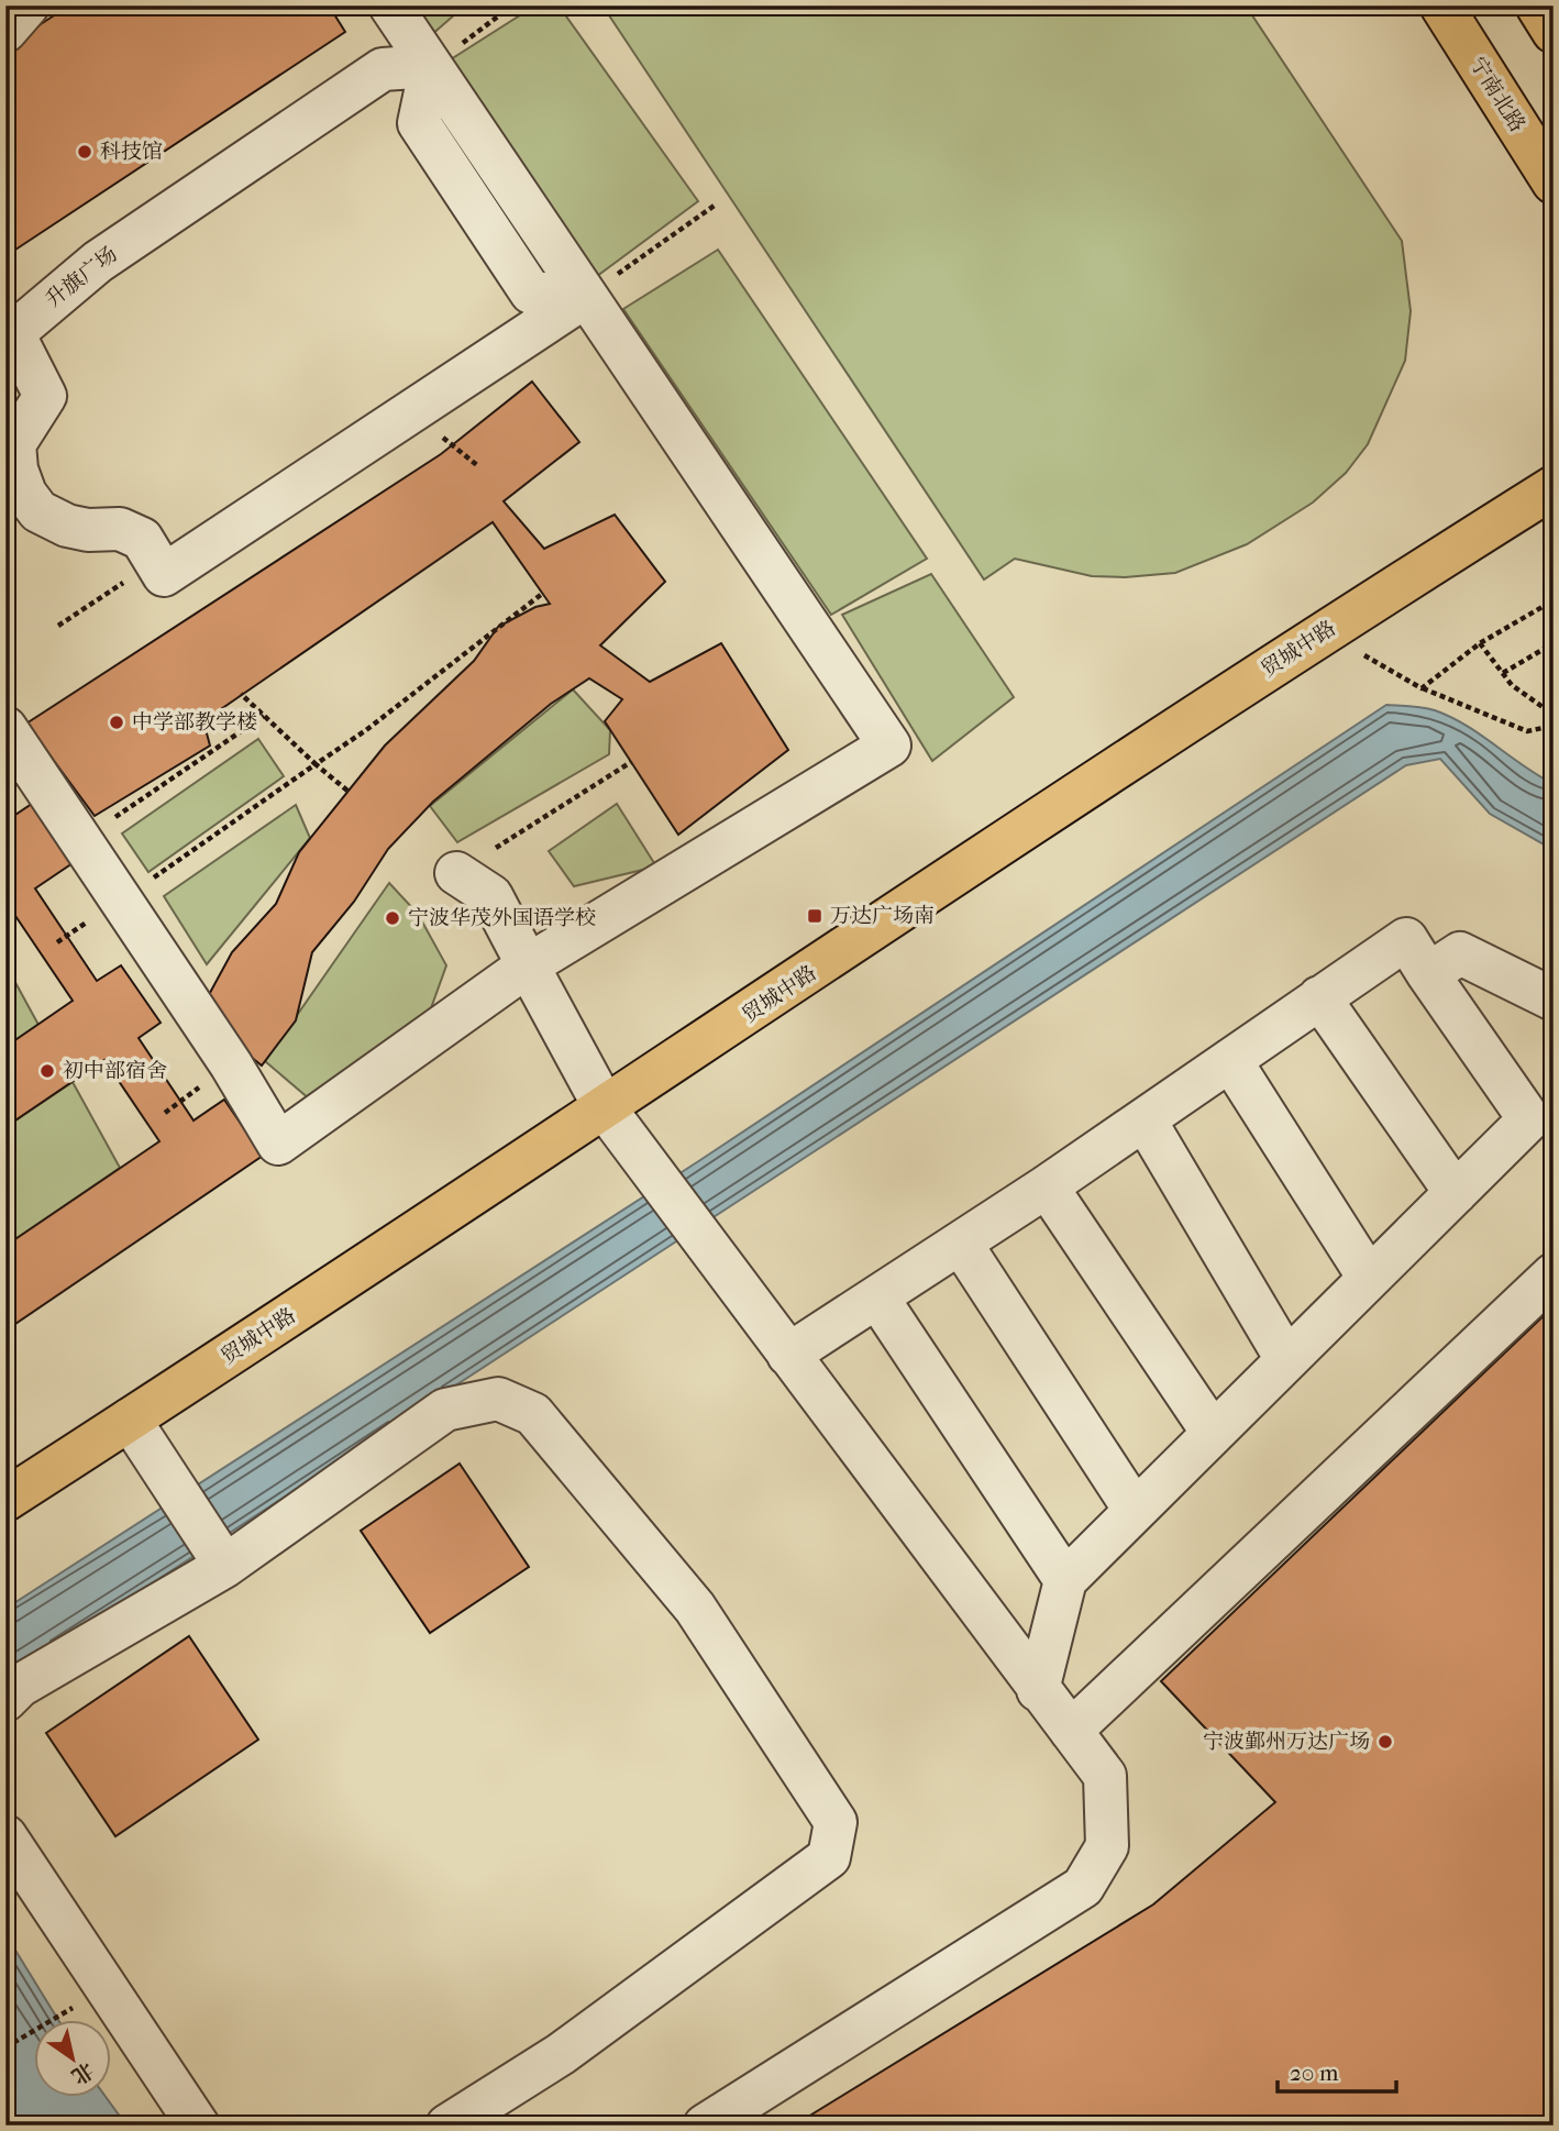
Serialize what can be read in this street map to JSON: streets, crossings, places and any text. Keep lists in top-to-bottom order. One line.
{"streets":{"main road":["宁南北路","贸城中路"],"street":["升旗广场"]},"places":{"other":["科技馆","中学部教学楼","宁波华茂外国语学校","初中部宿舍","宁波鄞州万达广场"],"transit":["万达广场南"]},"scale_bar":"20 m","north":"bottom right"}
